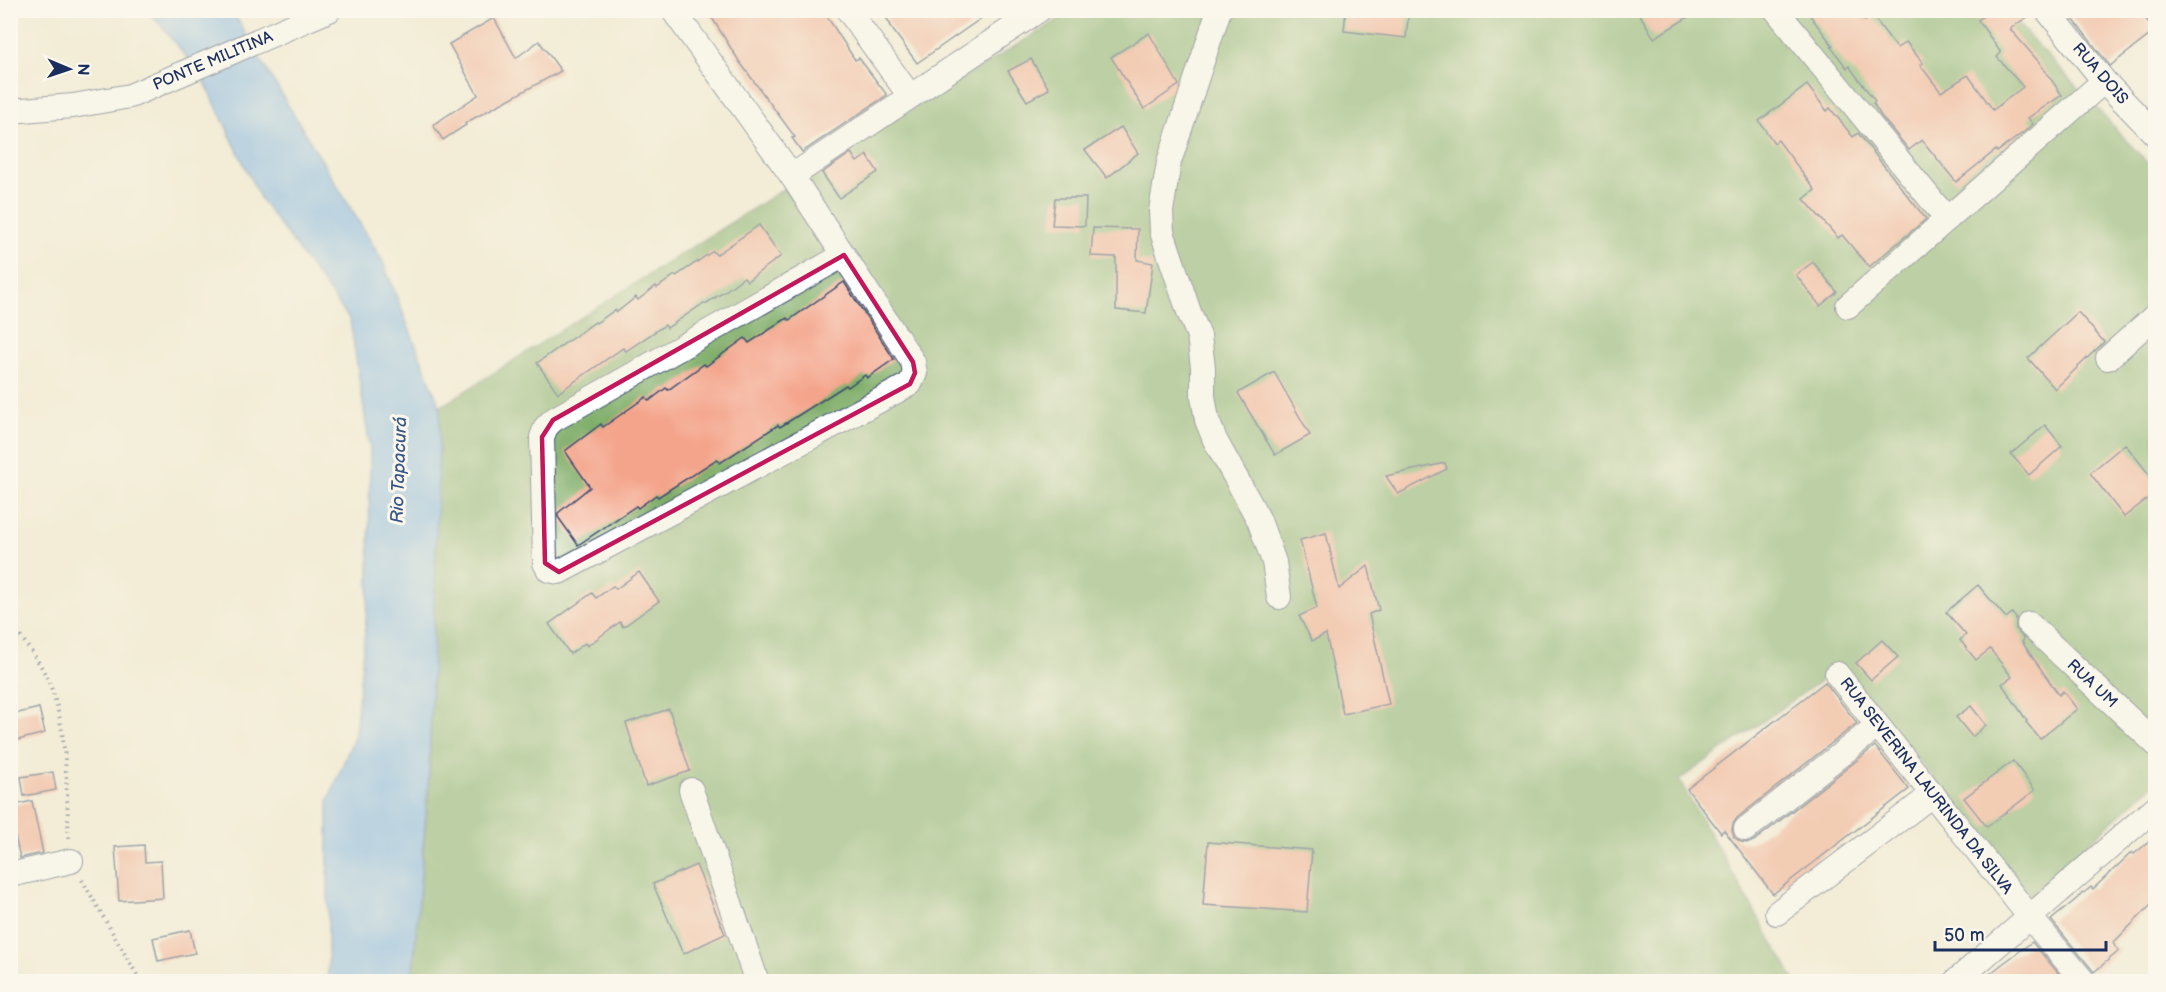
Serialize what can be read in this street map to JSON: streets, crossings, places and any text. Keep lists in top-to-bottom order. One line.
{"streets":{"street":["PONTE MILITINA","RUA DOIS","RUA UM","RUA SEVERINA LAURINDA DA SILVA"]},"water":["Rio Tapacurá"],"scale_bar":"50 m","north":"right"}
